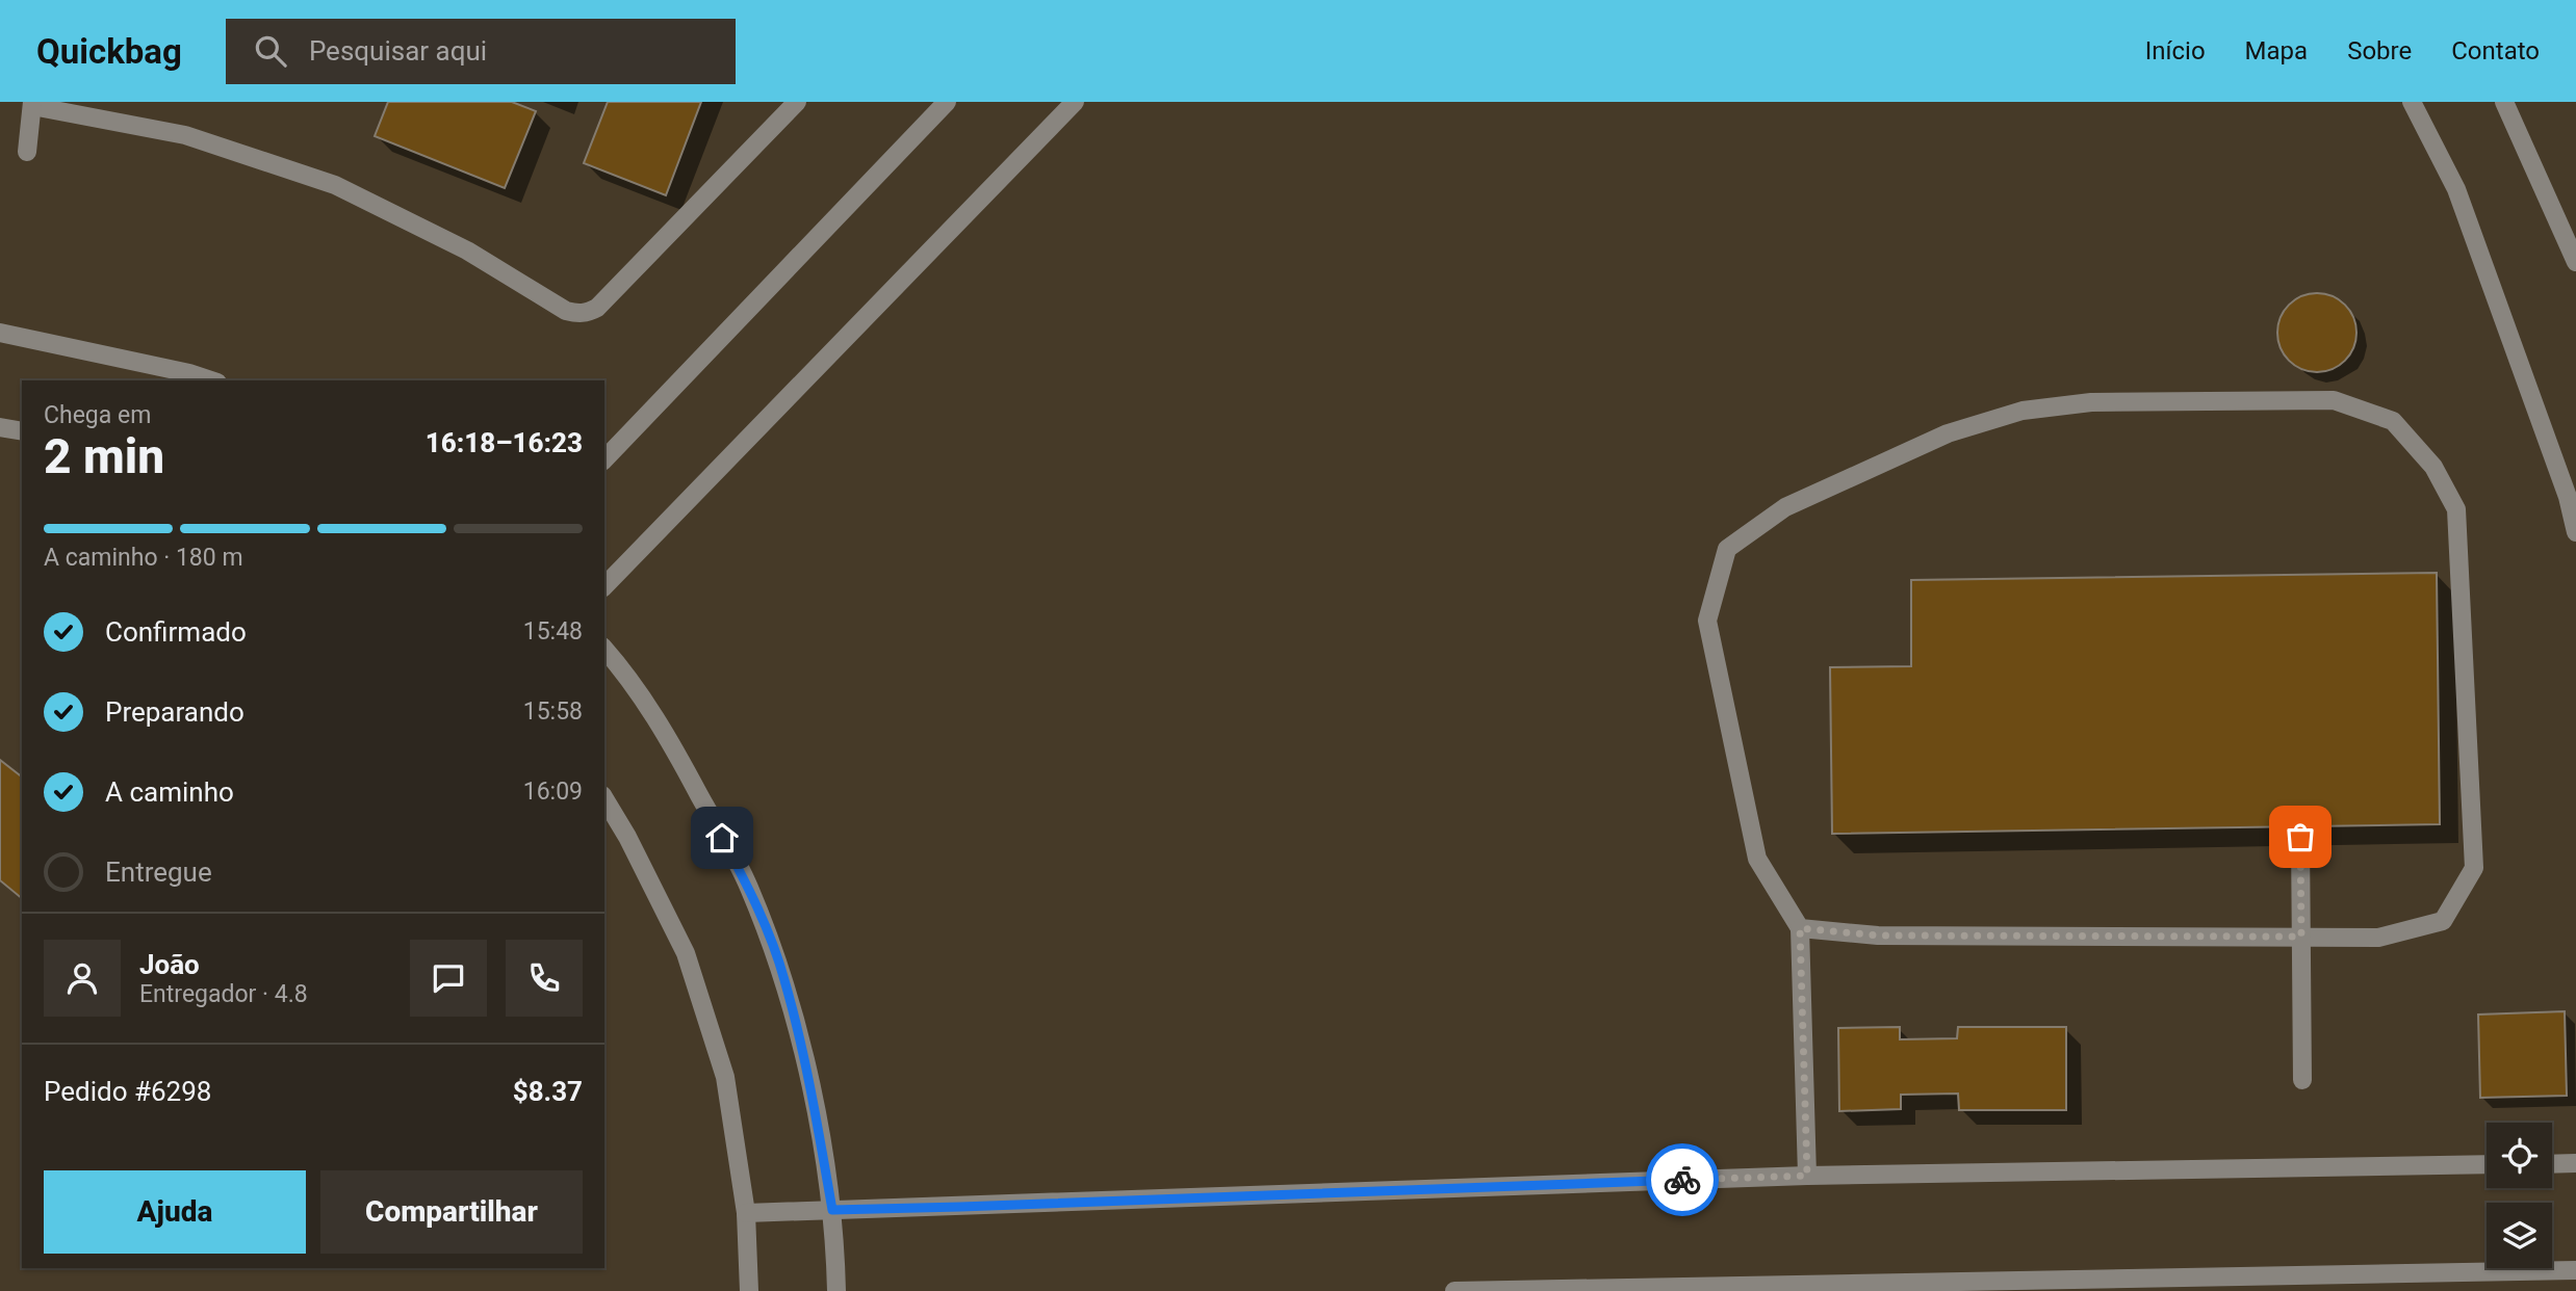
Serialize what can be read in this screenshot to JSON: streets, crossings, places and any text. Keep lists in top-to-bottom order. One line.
{"page":{"header":"Quickbag","search":"Pesquisar aqui","nav":["Início","Mapa","Sobre","Contato"],"heading":["2 min","Chega em","16:18–16:23"],"panel":["João","Entregador · 4.8","Pedido #6298","$8.37"],"bar":"A caminho · 180 m","list":[["Confirmado","15:48"],["Preparando","15:58"],["A caminho","16:09"],"Entregue"],"buttons":["Ajuda","Compartilhar"]}}
